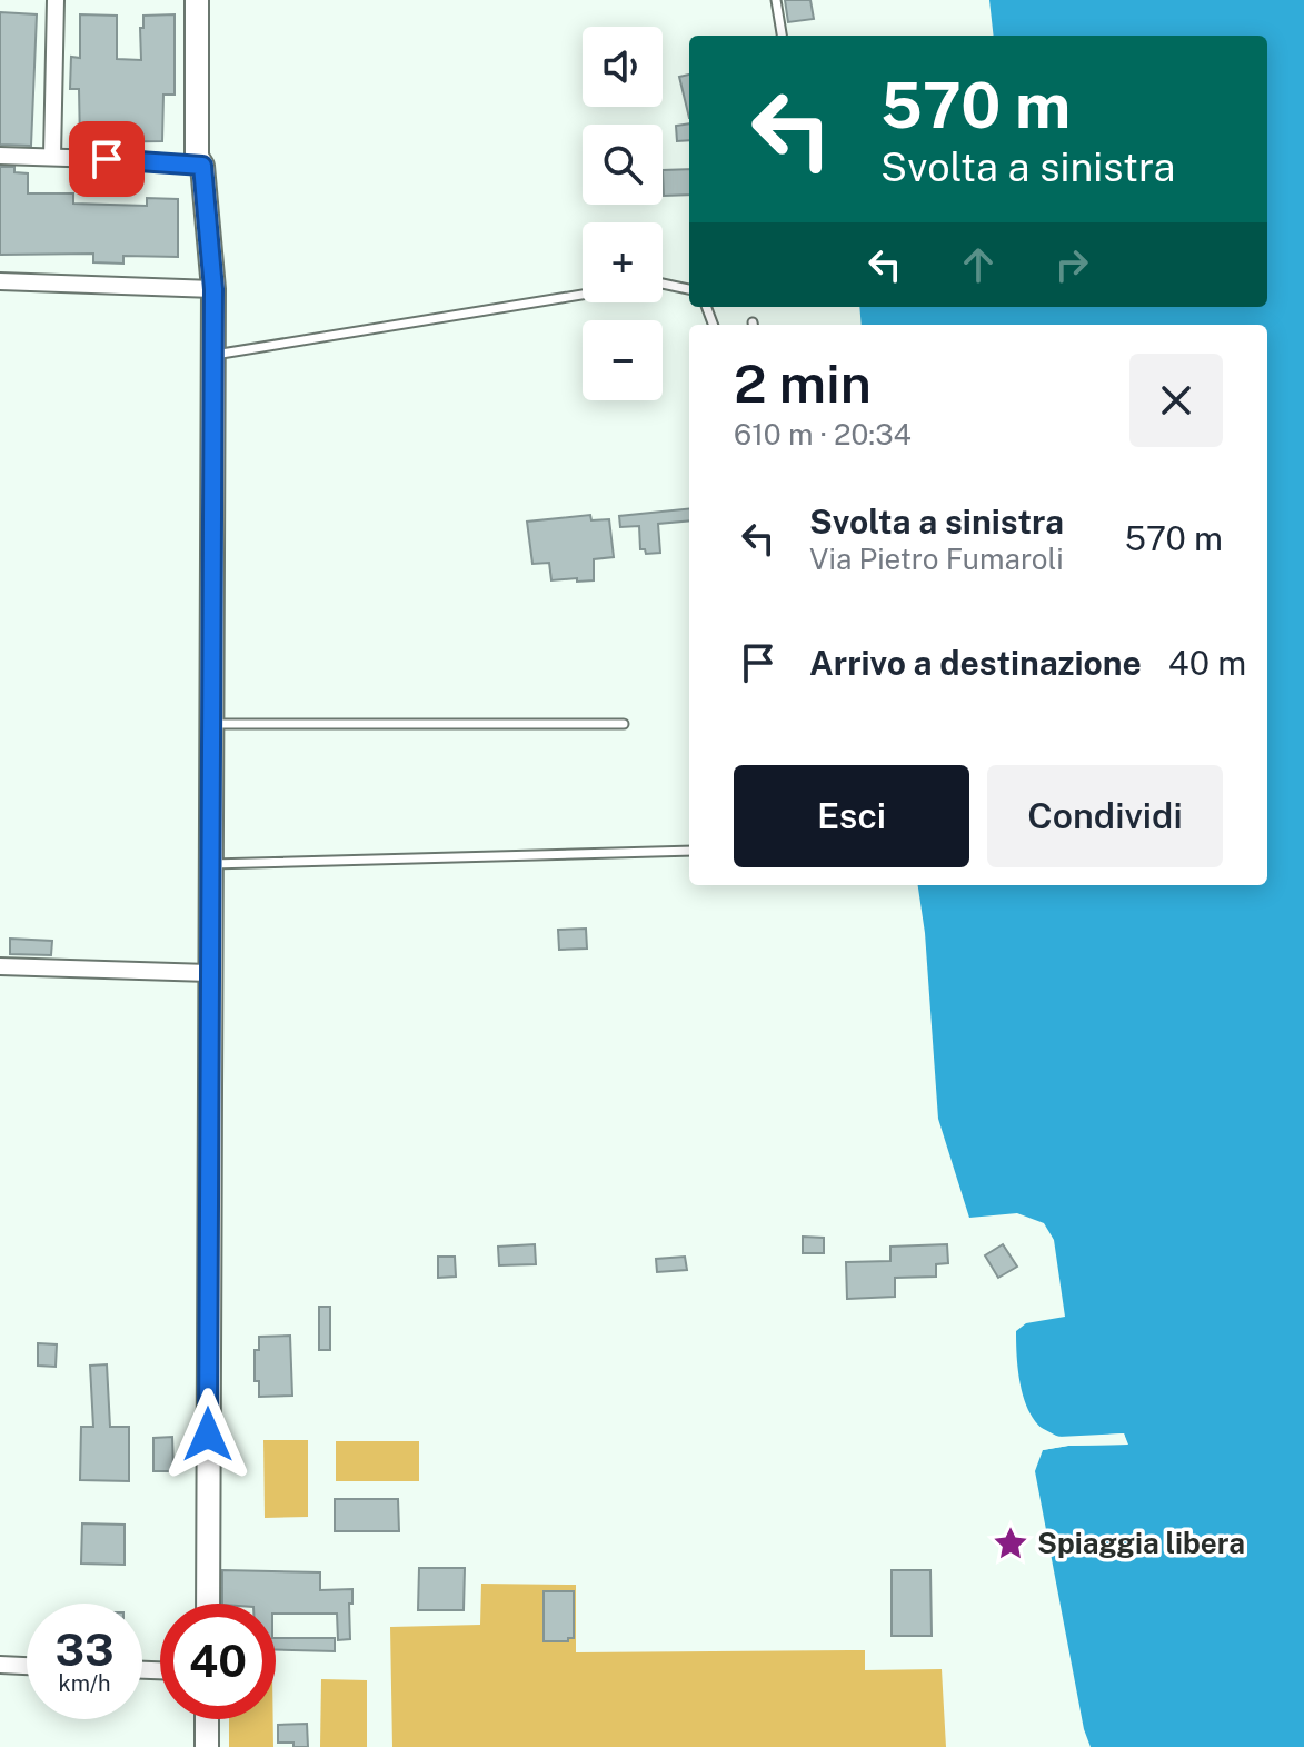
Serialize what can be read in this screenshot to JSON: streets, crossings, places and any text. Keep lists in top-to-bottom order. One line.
{"places":{"place":["Spiaggia libera"]},"page":{"map_buttons":["+","−"],"turn":["570 m","Svolta a sinistra"],"heading":["2 min","610 m · 20:34"],"list":[{"name":"Svolta a sinistra","note":"Via Pietro Fumaroli","value":"570 m"},{"name":"Arrivo a destinazione","value":"40 m"}],"buttons":["Esci","Condividi"],"speed":"33 km/h","limit":"40"}}
